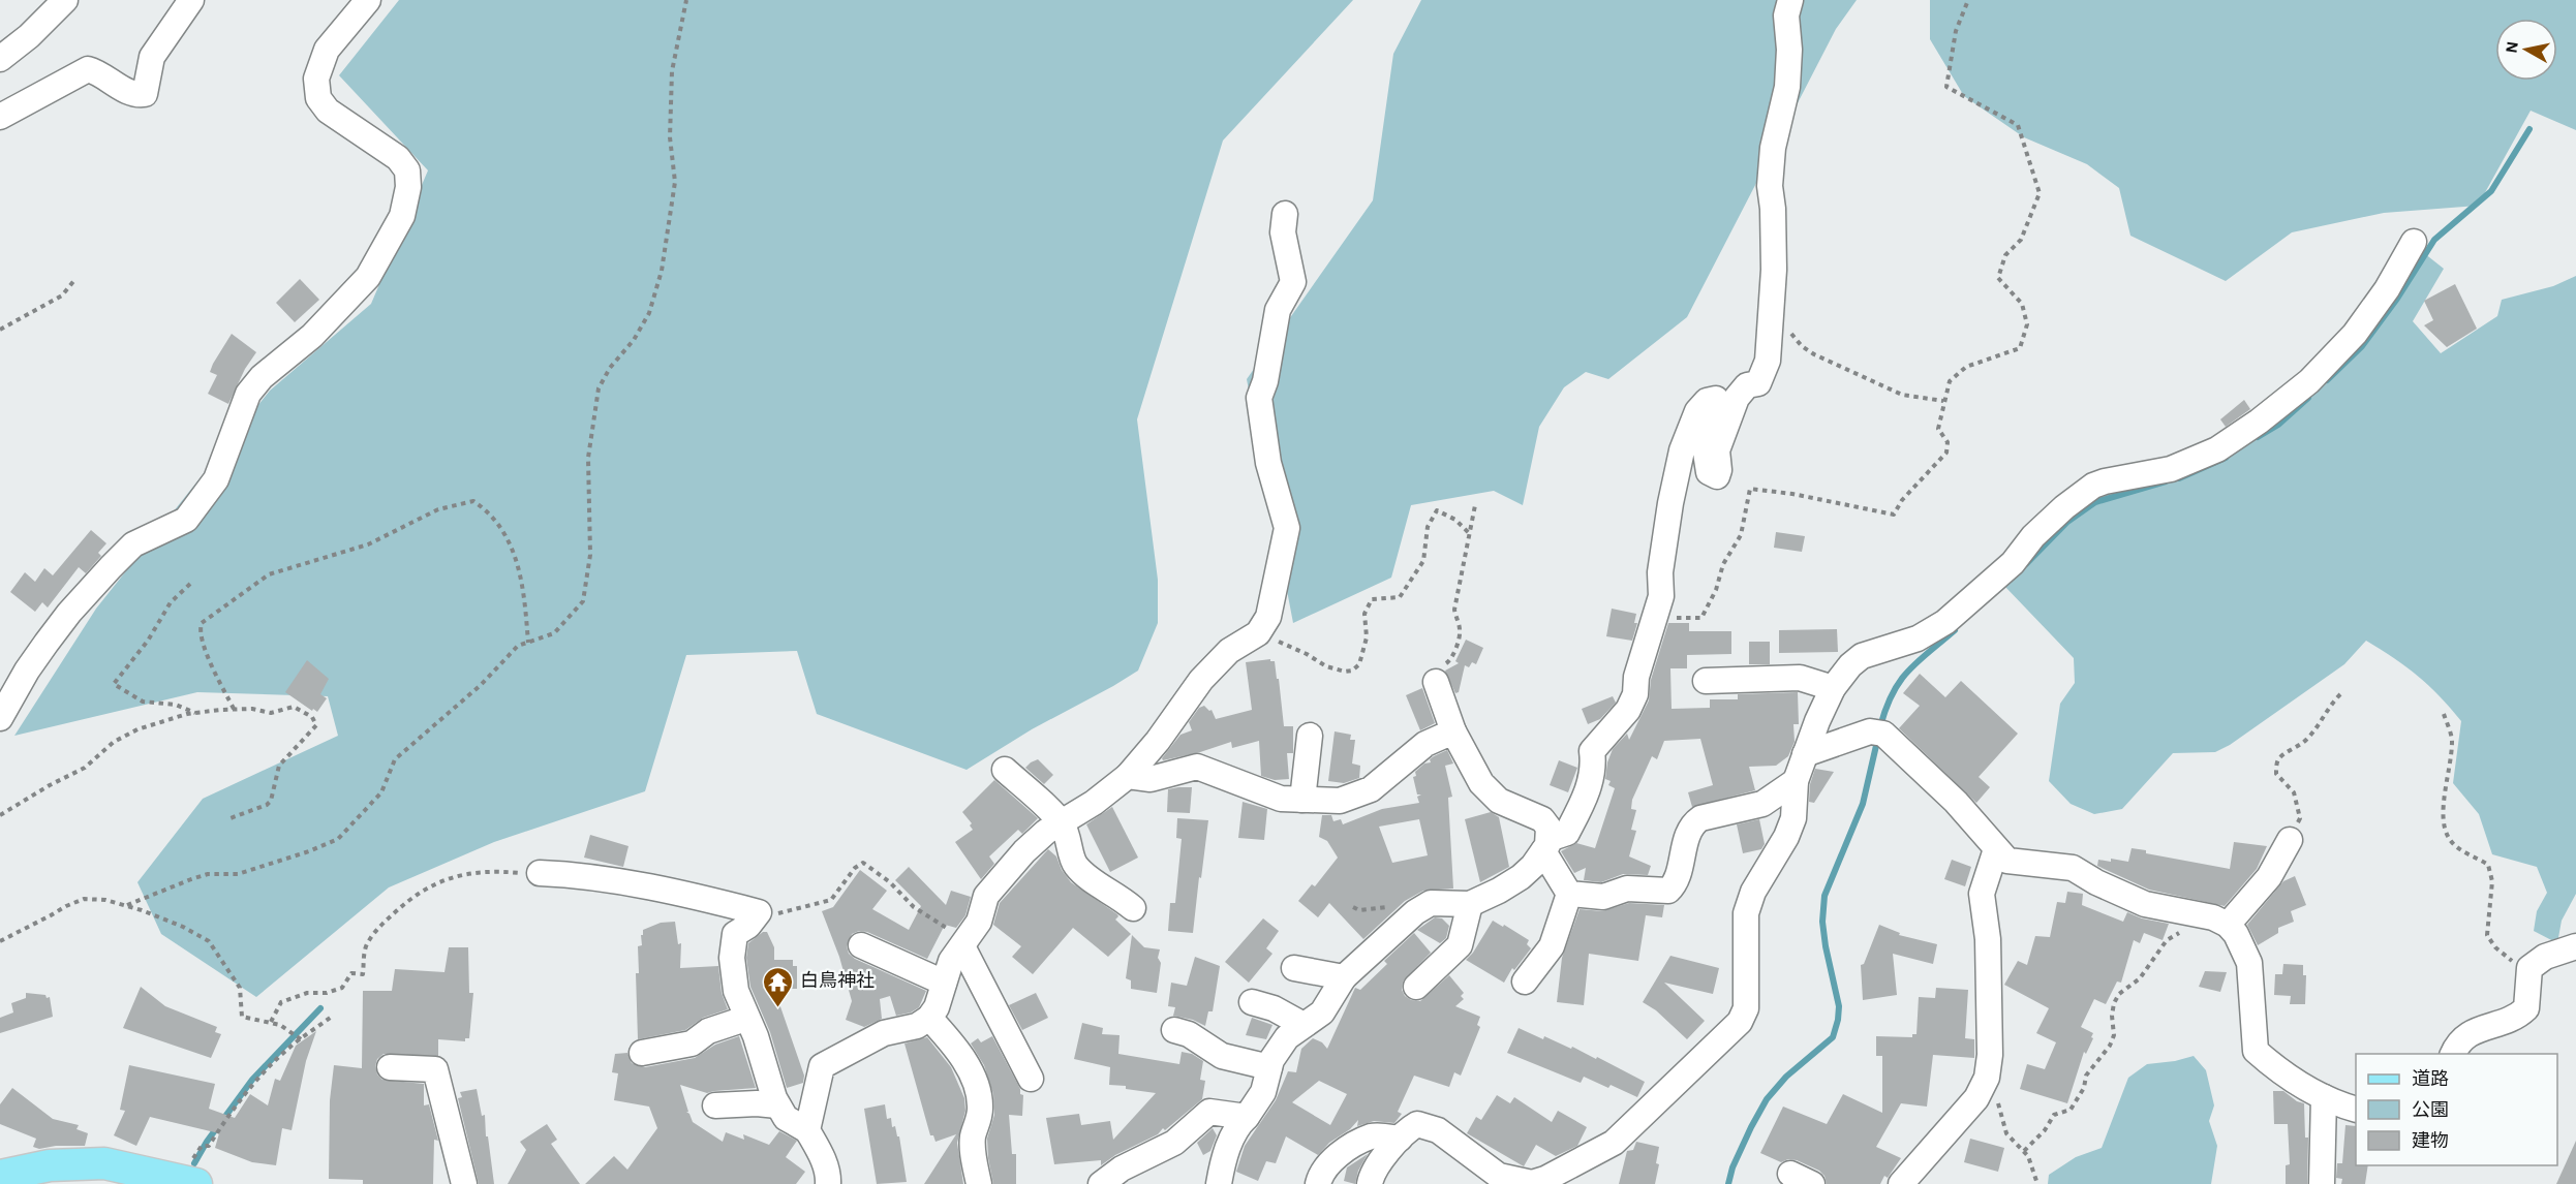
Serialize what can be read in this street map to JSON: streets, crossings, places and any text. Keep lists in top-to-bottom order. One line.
{"places":{"temple":["白鳥神社"]},"legend":["道路","公園","建物"],"north":"left"}
